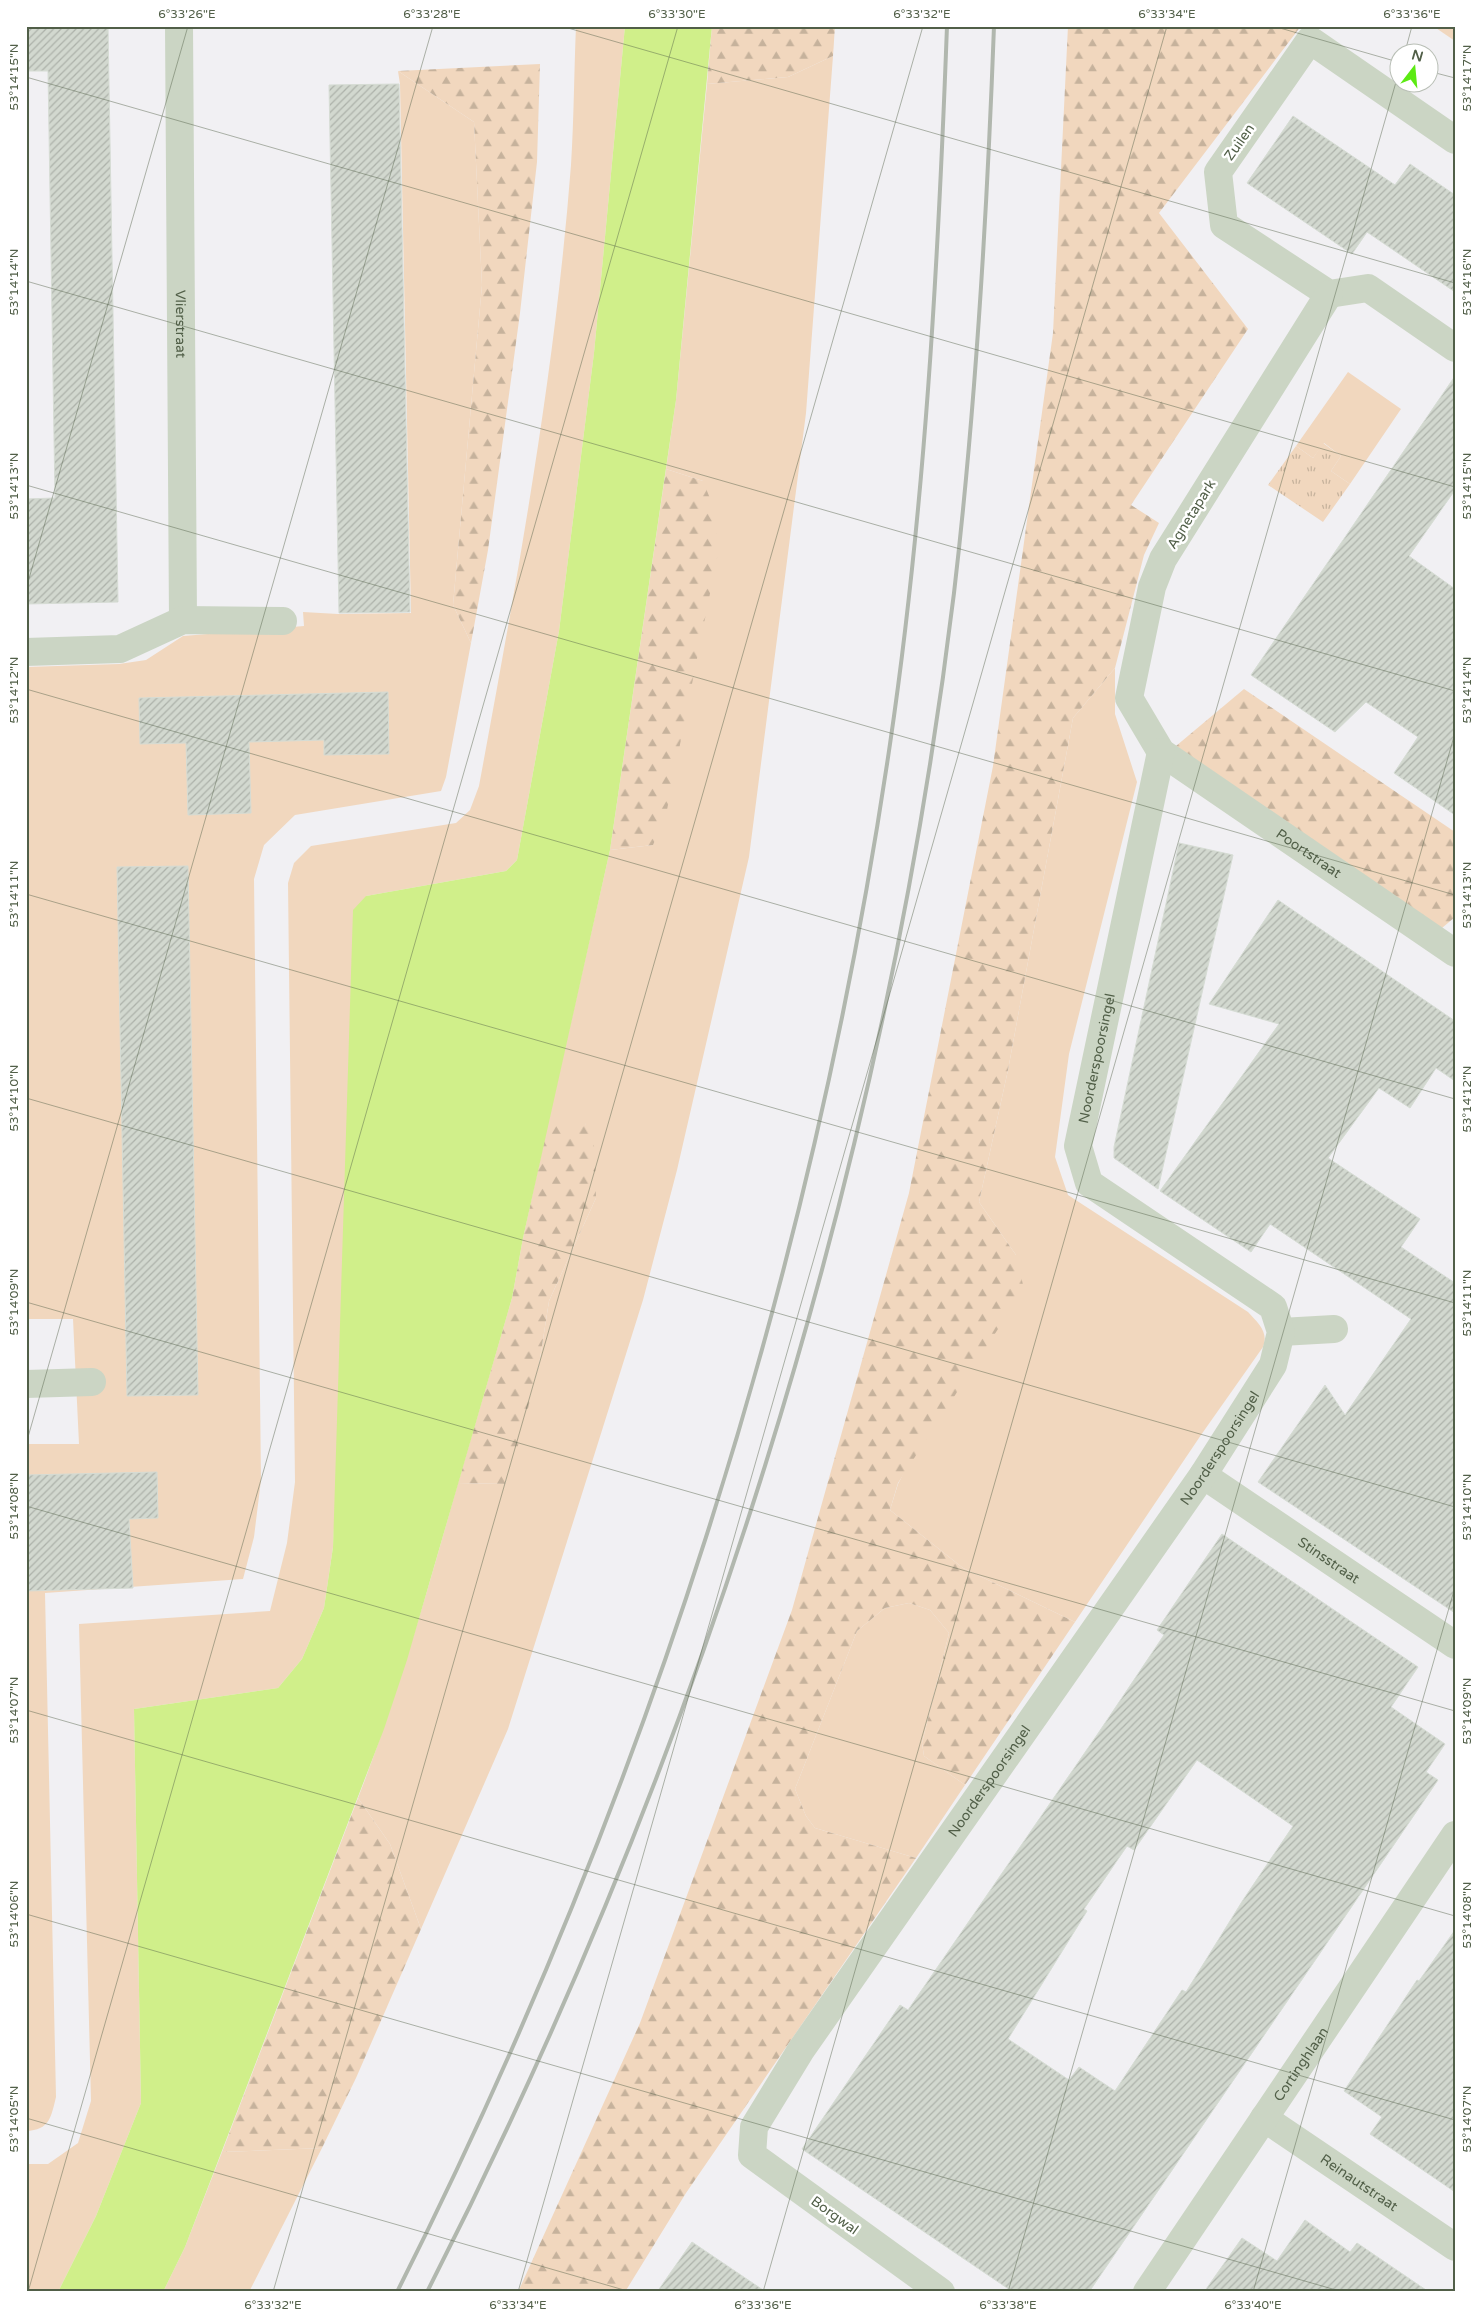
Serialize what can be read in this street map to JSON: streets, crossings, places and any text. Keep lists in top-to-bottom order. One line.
{"streets":{"street":["Zuilen","Vlierstraat","Agnetapark","Poortstraat","Noorderspoorsingel","Stinsstraat","Cortinghlaan","Reinautstraat","Borgwal"]},"crossings":[["Zuilen","Agnetapark"],["Agnetapark","Poortstraat"],["Agnetapark","Noorderspoorsingel"],["Poortstraat","Noorderspoorsingel"],["Noorderspoorsingel","Stinsstraat"],["Noorderspoorsingel","Borgwal"],["Cortinghlaan","Reinautstraat"]],"north":"top","coordinates":["6°33'26\"E","6°33'28\"E","6°33'30\"E","6°33'32\"E","6°33'34\"E","6°33'36\"E","53°14'15\"N","53°14'17\"N","53°14'14\"N","53°14'16\"N","53°14'13\"N","53°14'12\"N","53°14'11\"N","53°14'10\"N","53°14'09\"N","53°14'08\"N","53°14'07\"N","53°14'06\"N","53°14'05\"N","6°33'38\"E","6°33'40\"E"]}
